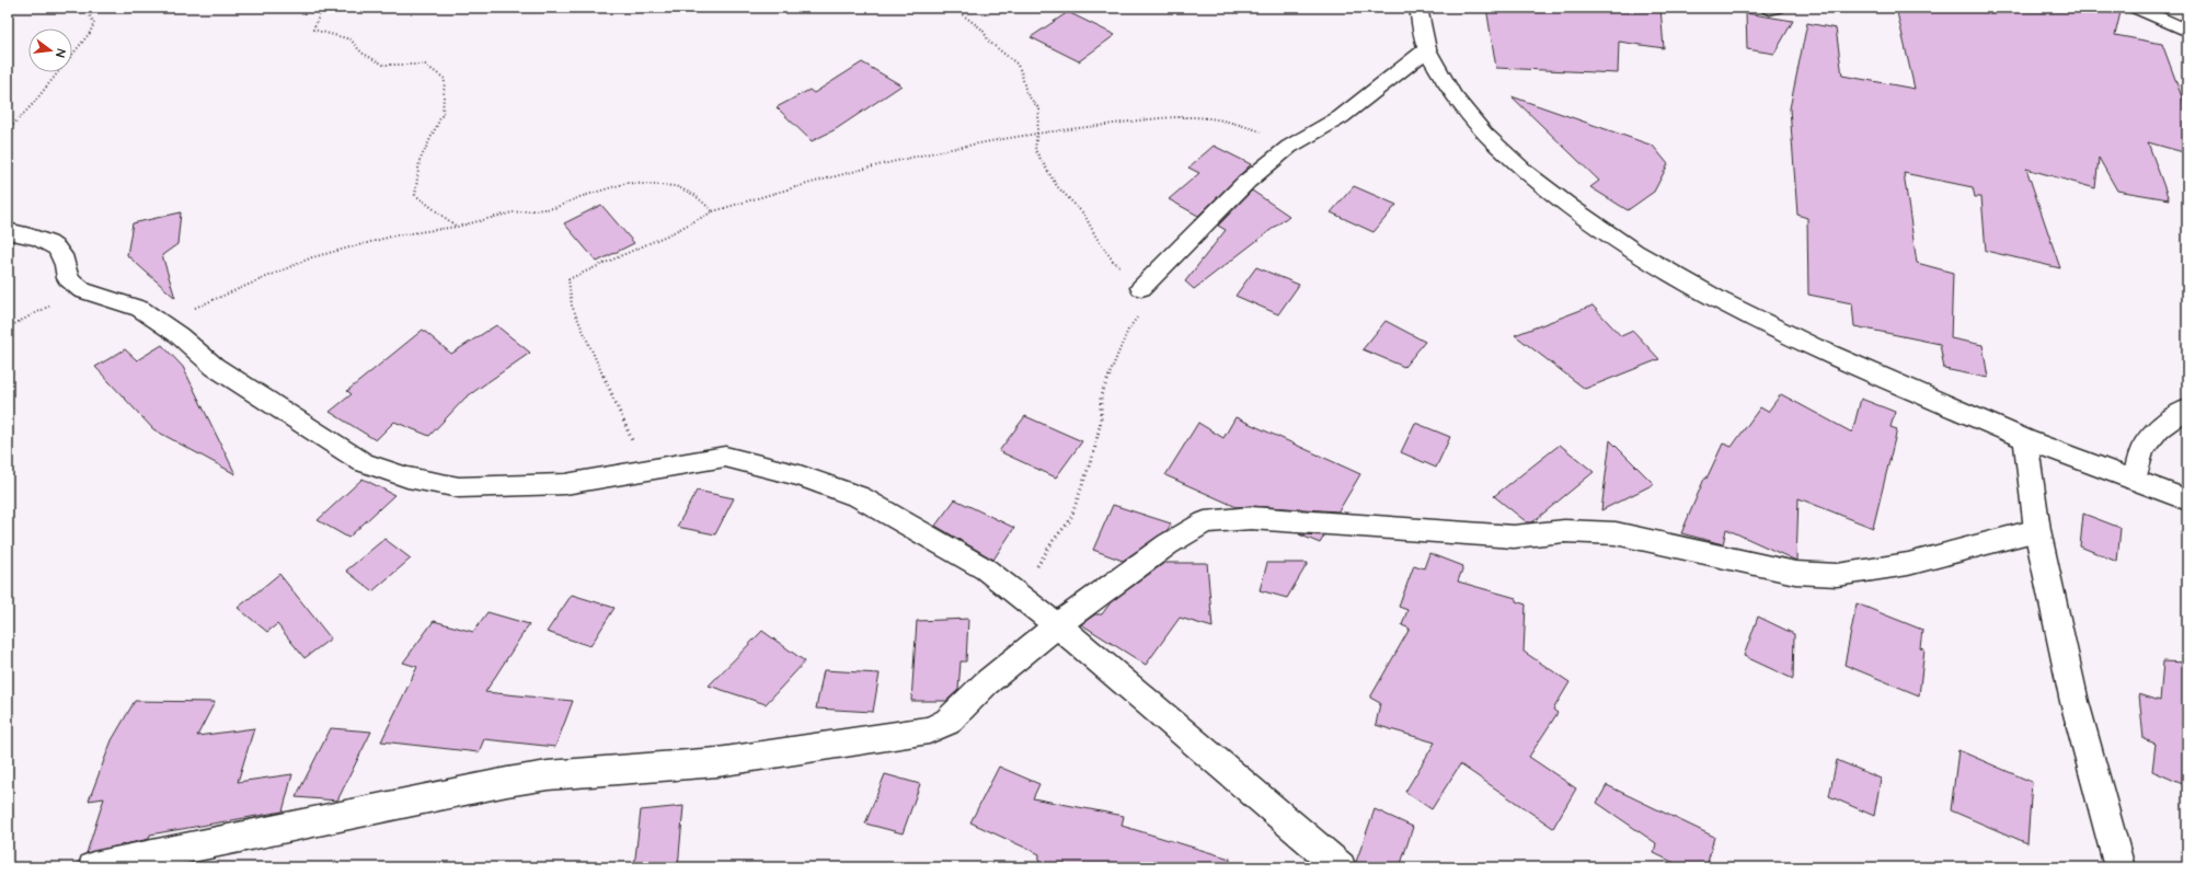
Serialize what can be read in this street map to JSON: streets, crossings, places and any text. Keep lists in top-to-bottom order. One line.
{"north":"right"}
